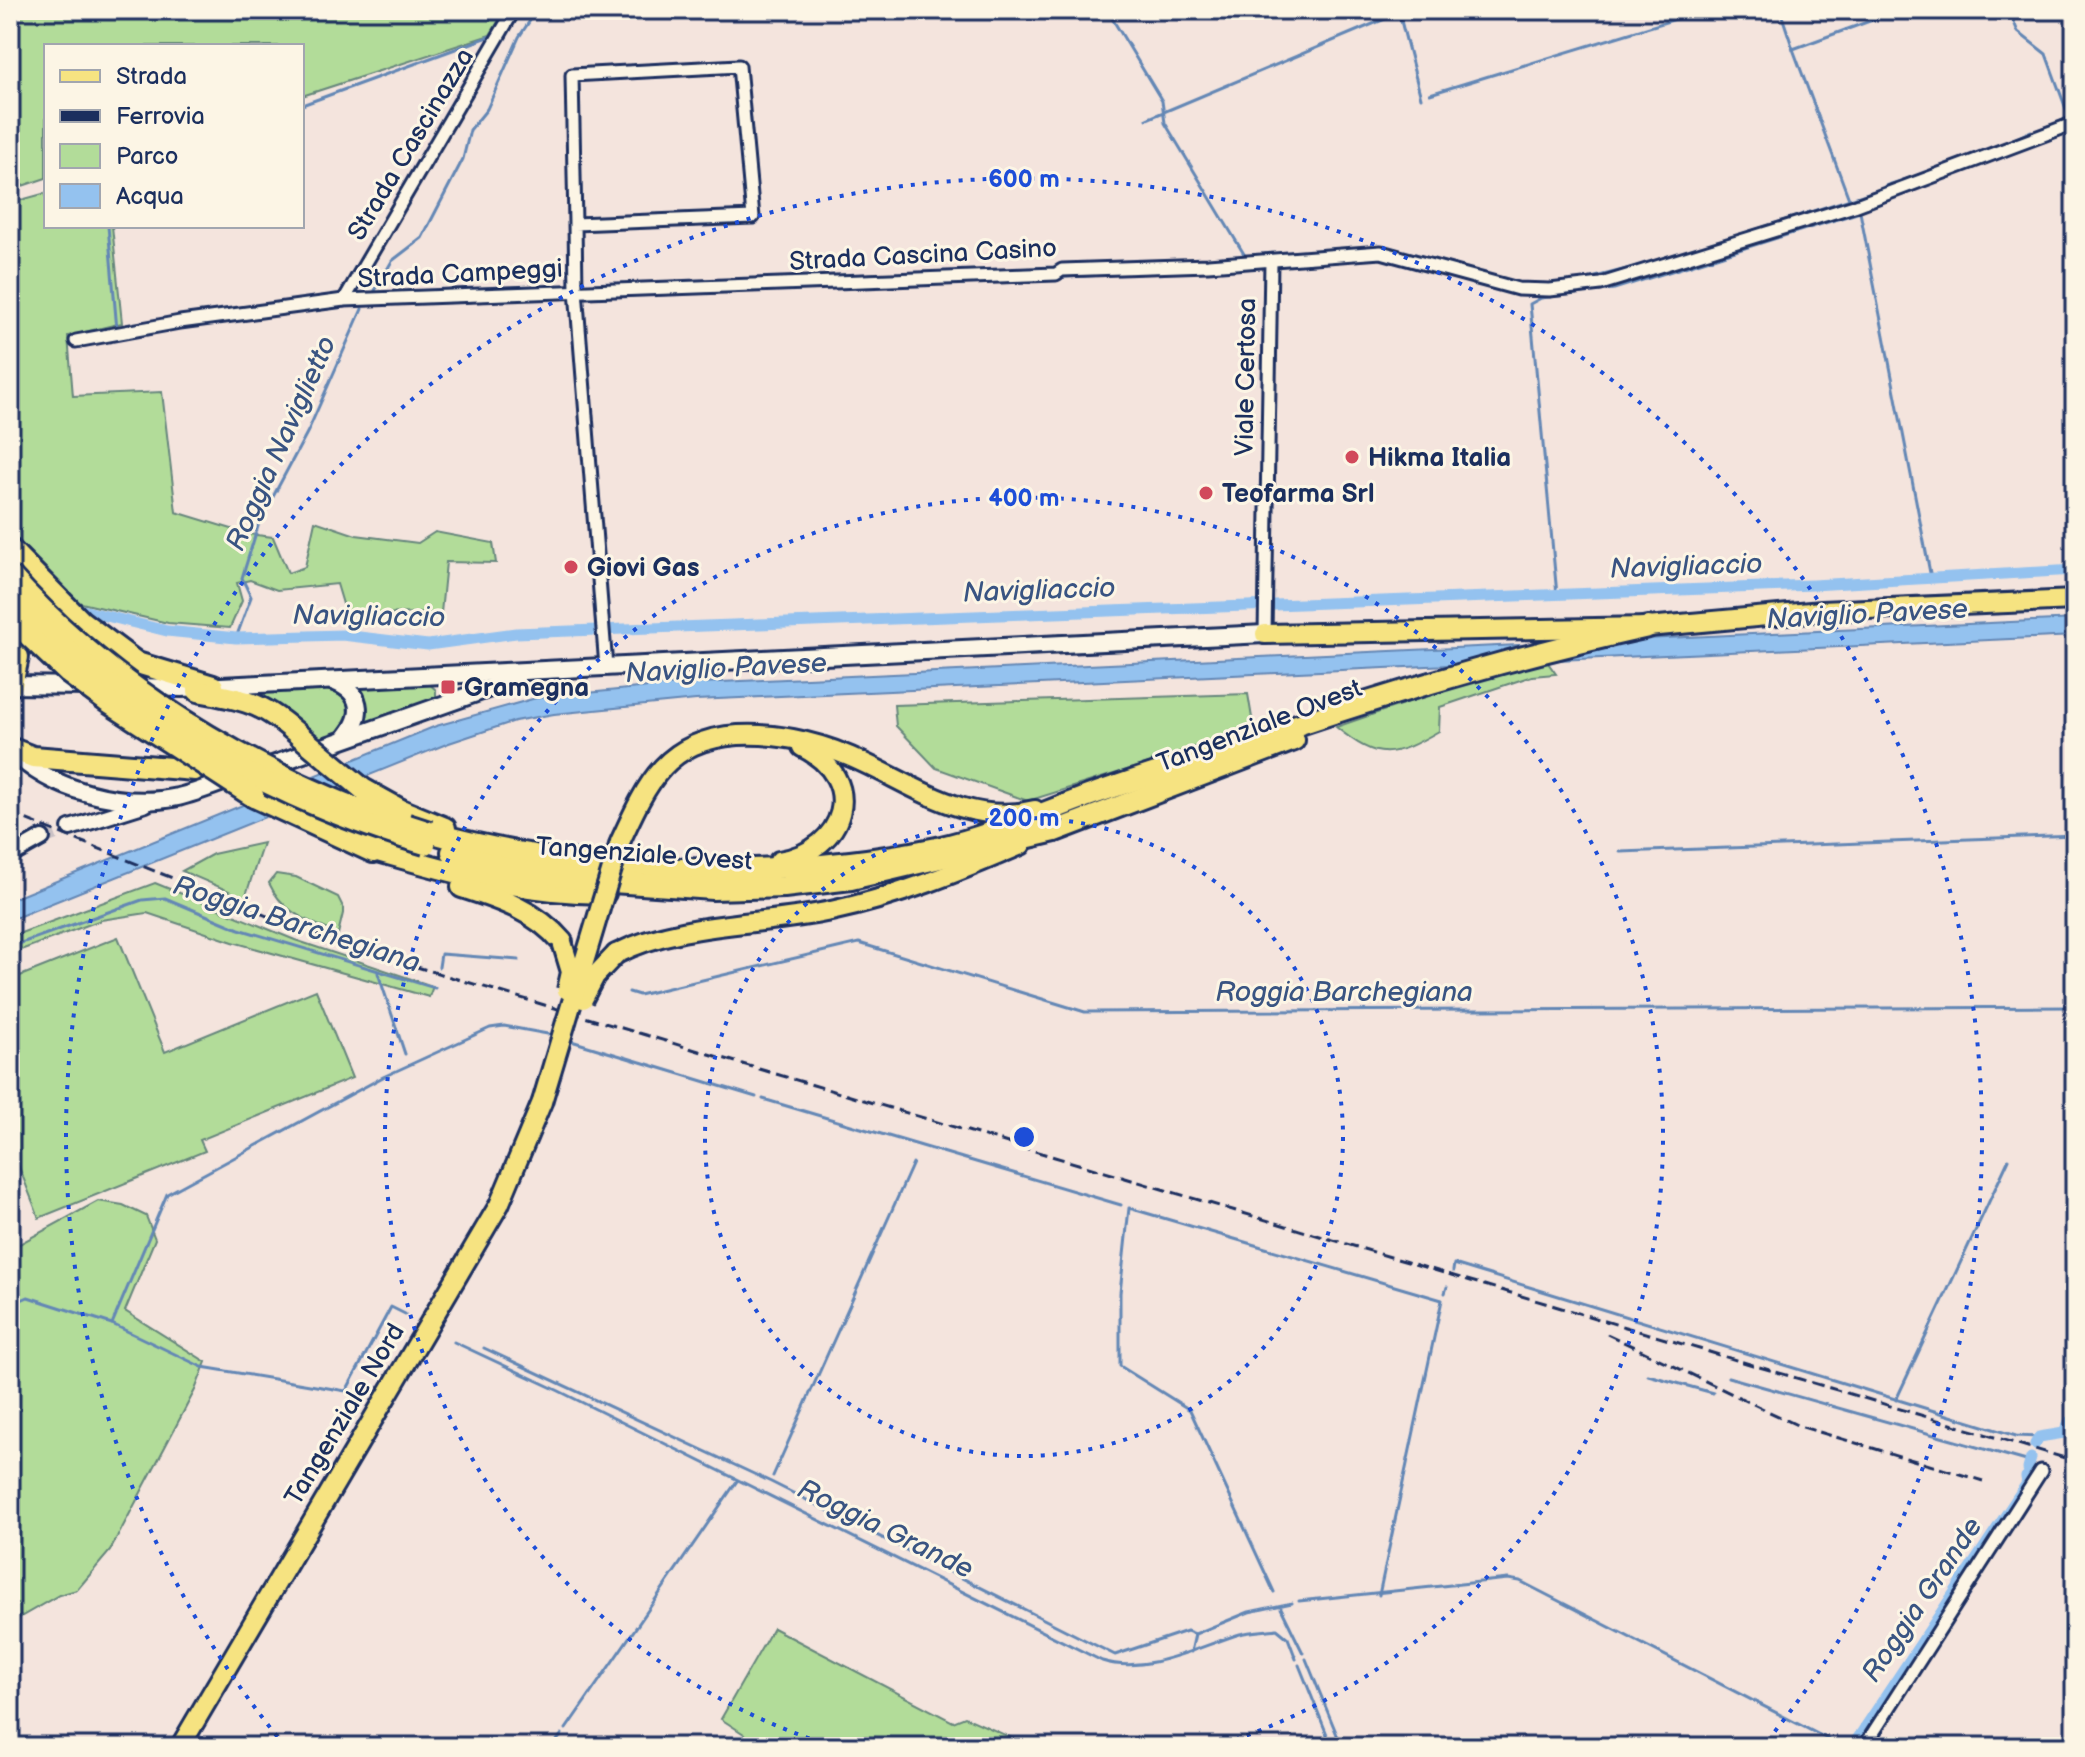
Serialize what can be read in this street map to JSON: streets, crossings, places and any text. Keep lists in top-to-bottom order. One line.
{"streets":{"highway":["Tangenziale Ovest"],"main road":["Tangenziale Nord"],"street":["Strada Cascinazza","Strada Cascina Casino","Strada Campeggi","Viale Certosa"]},"crossings":[["Strada Cascinazza","Strada Campeggi"],["Strada Cascina Casino","Strada Campeggi"],["Strada Cascina Casino","Viale Certosa"]],"water":["Roggia Naviglietto","Navigliaccio","Naviglio Pavese","Roggia Barchegiana","Roggia Grande"],"places":{"other":["Hikma Italia","Teofarma Srl","Giovi Gas"],"transit":["Gramegna"]},"legend":["Strada","Ferrovia","Parco","Acqua"],"rings":["600 m","400 m","200 m"]}
